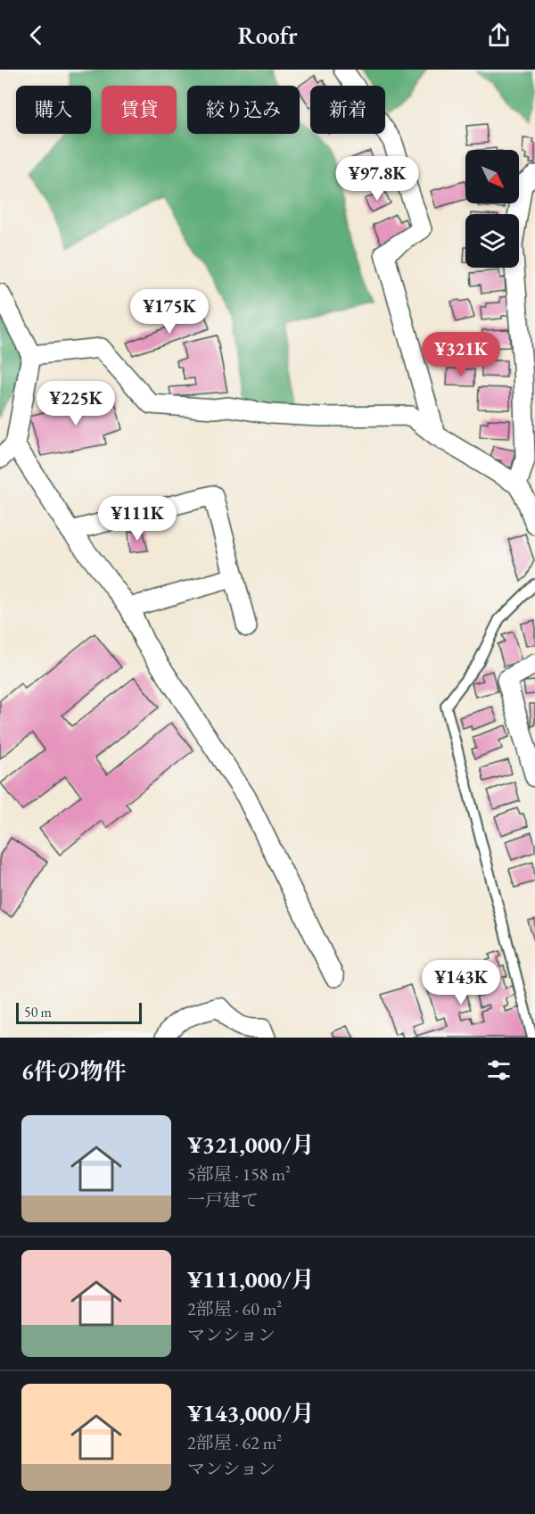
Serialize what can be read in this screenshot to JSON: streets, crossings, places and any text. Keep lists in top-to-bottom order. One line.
{"scale_bar":"50 m","north":"bottom right","page":{"header":"Roofr","chip":["購入","賃貸","絞り込み","新着"],"price":["¥97.8K","¥175K","¥321K","¥225K","¥111K","¥143K"],"scale":"50 m","heading":"6件の物件","list":[{"name":"¥321,000/月","note":"5部屋 · 158 m² · 一戸建て"},{"name":"¥111,000/月","note":"2部屋 · 60 m² · マンション"},{"name":"¥143,000/月","note":"2部屋 · 62 m² · マンション"}]}}
